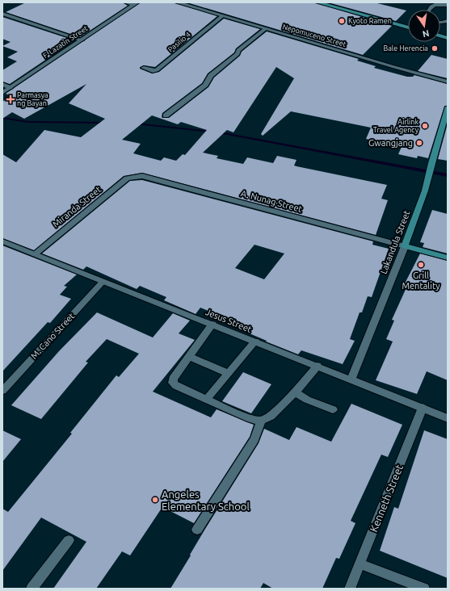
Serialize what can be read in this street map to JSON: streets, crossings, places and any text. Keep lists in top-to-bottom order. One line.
{"streets":{"main road":["Lakandula Street"],"street":["Nepomuceno Street","F. Lazatin Street","Pasilio 4","A. Nunag Street","Miranda Street","Jesus Street","M. Cano Street","Kenneth Street"]},"crossings":[["Nepomuceno Street","Pasilio 4"],["A. Nunag Street","Miranda Street"],["A. Nunag Street","Lakandula Street"],["Miranda Street","Jesus Street"],["Lakandula Street","Jesus Street"],["Jesus Street","M. Cano Street"],["Jesus Street","Kenneth Street"]],"places":{"other":["Kyoto Ramen","Bale Herencia","Airlink Travel Agency","Gwangjang","Grill Mentality","Angeles Elementary School"],"health":["Parmasya ng Bayan"]},"north":"bottom"}
